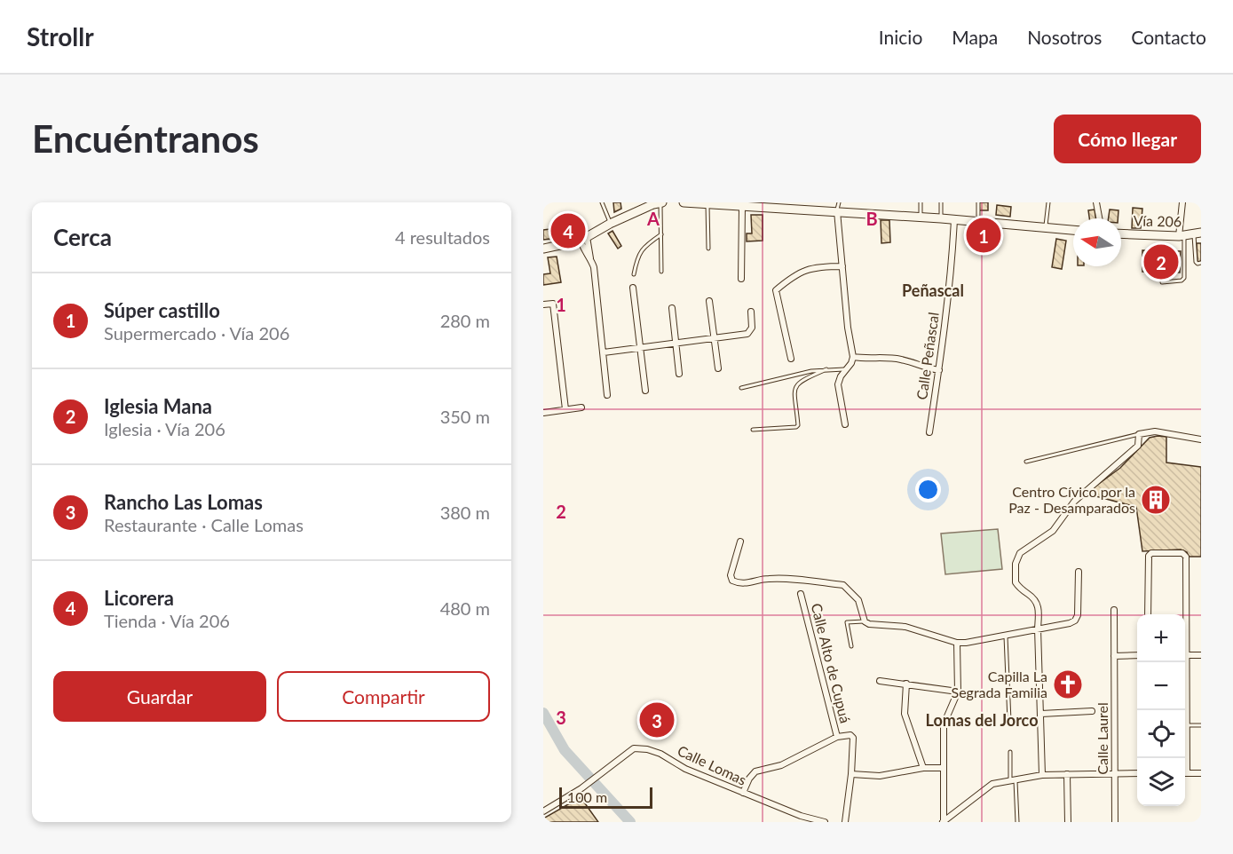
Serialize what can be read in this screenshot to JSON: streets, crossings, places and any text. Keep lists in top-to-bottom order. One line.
{"streets":{"main road":["Vía 206"],"street":["Calle Peñascal","Calle Alto de Cupuá","Calle Laurel","Calle Lomas"]},"districts":["Peñascal","Lomas del Jorco"],"places":{"building":["Centro Cívico por la Paz - Desamparados"],"church":["Capilla La Segrada Familia"]},"scale_bar":"100 m","north":"left","page":{"header":"Strollr","nav":["Inicio","Mapa","Nosotros","Contacto"],"buttons":["Cómo llegar",["Guardar","Compartir"]],"title":"Encuéntranos","heading":["Cerca","4 resultados"],"pins":["4","1","2","3"],"list":[{"mark":"1","name":"Súper castillo","note":"Supermercado · Vía 206","value":"280 m"},{"mark":"2","name":"Iglesia Mana","note":"Iglesia · Vía 206","value":"350 m"},{"mark":"3","name":"Rancho Las Lomas","note":"Restaurante · Calle Lomas","value":"380 m"},{"mark":"4","name":"Licorera","note":"Tienda · Vía 206","value":"480 m"}],"map_buttons":["+","−"],"scale":"100 m"},"grid":{"columns":["A","B"],"rows":["1","2","3"]}}
